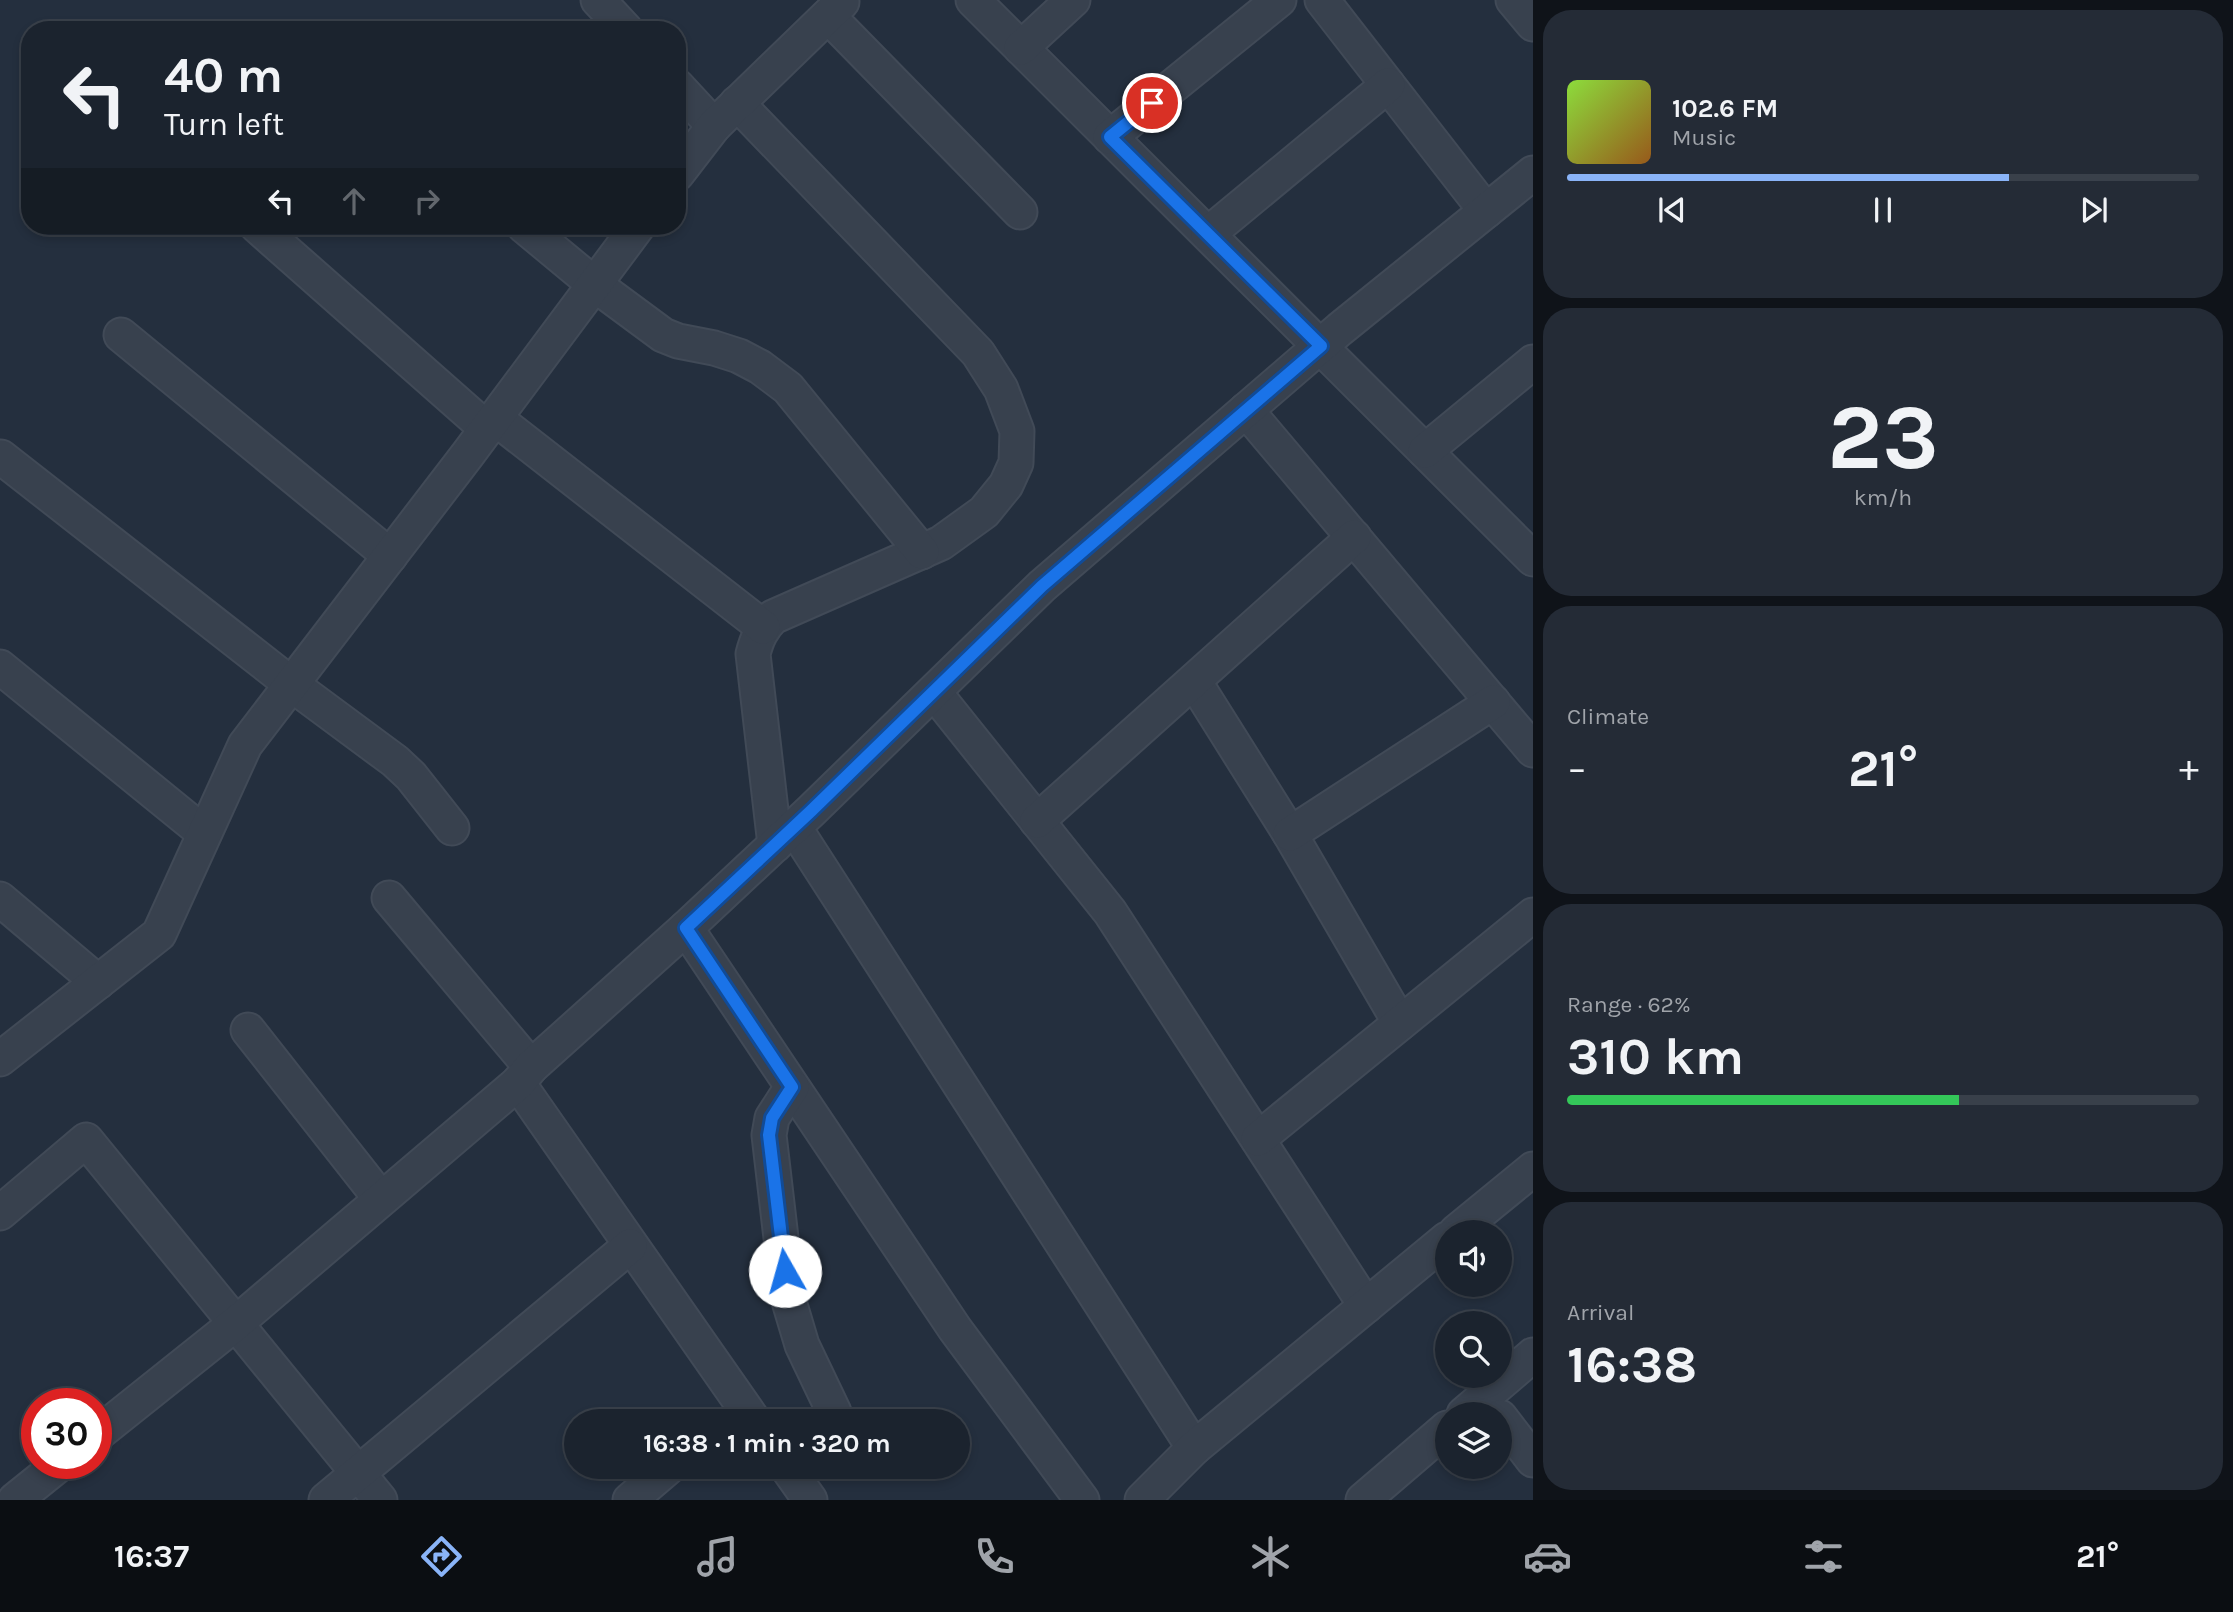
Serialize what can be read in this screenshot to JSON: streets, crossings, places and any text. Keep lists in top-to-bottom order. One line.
{"page":{"turn":["40 m","Turn left"],"song":["102.6 FM","Music"],"tile":[["23","km/h"],"Climate",["Range · 62%","310 km"],["Arrival","16:38"]],"heat":["−","21°","+"],"limit":"30","trip":"16:38 · 1 min · 320 m","tabs":["16:37","21°"]}}
